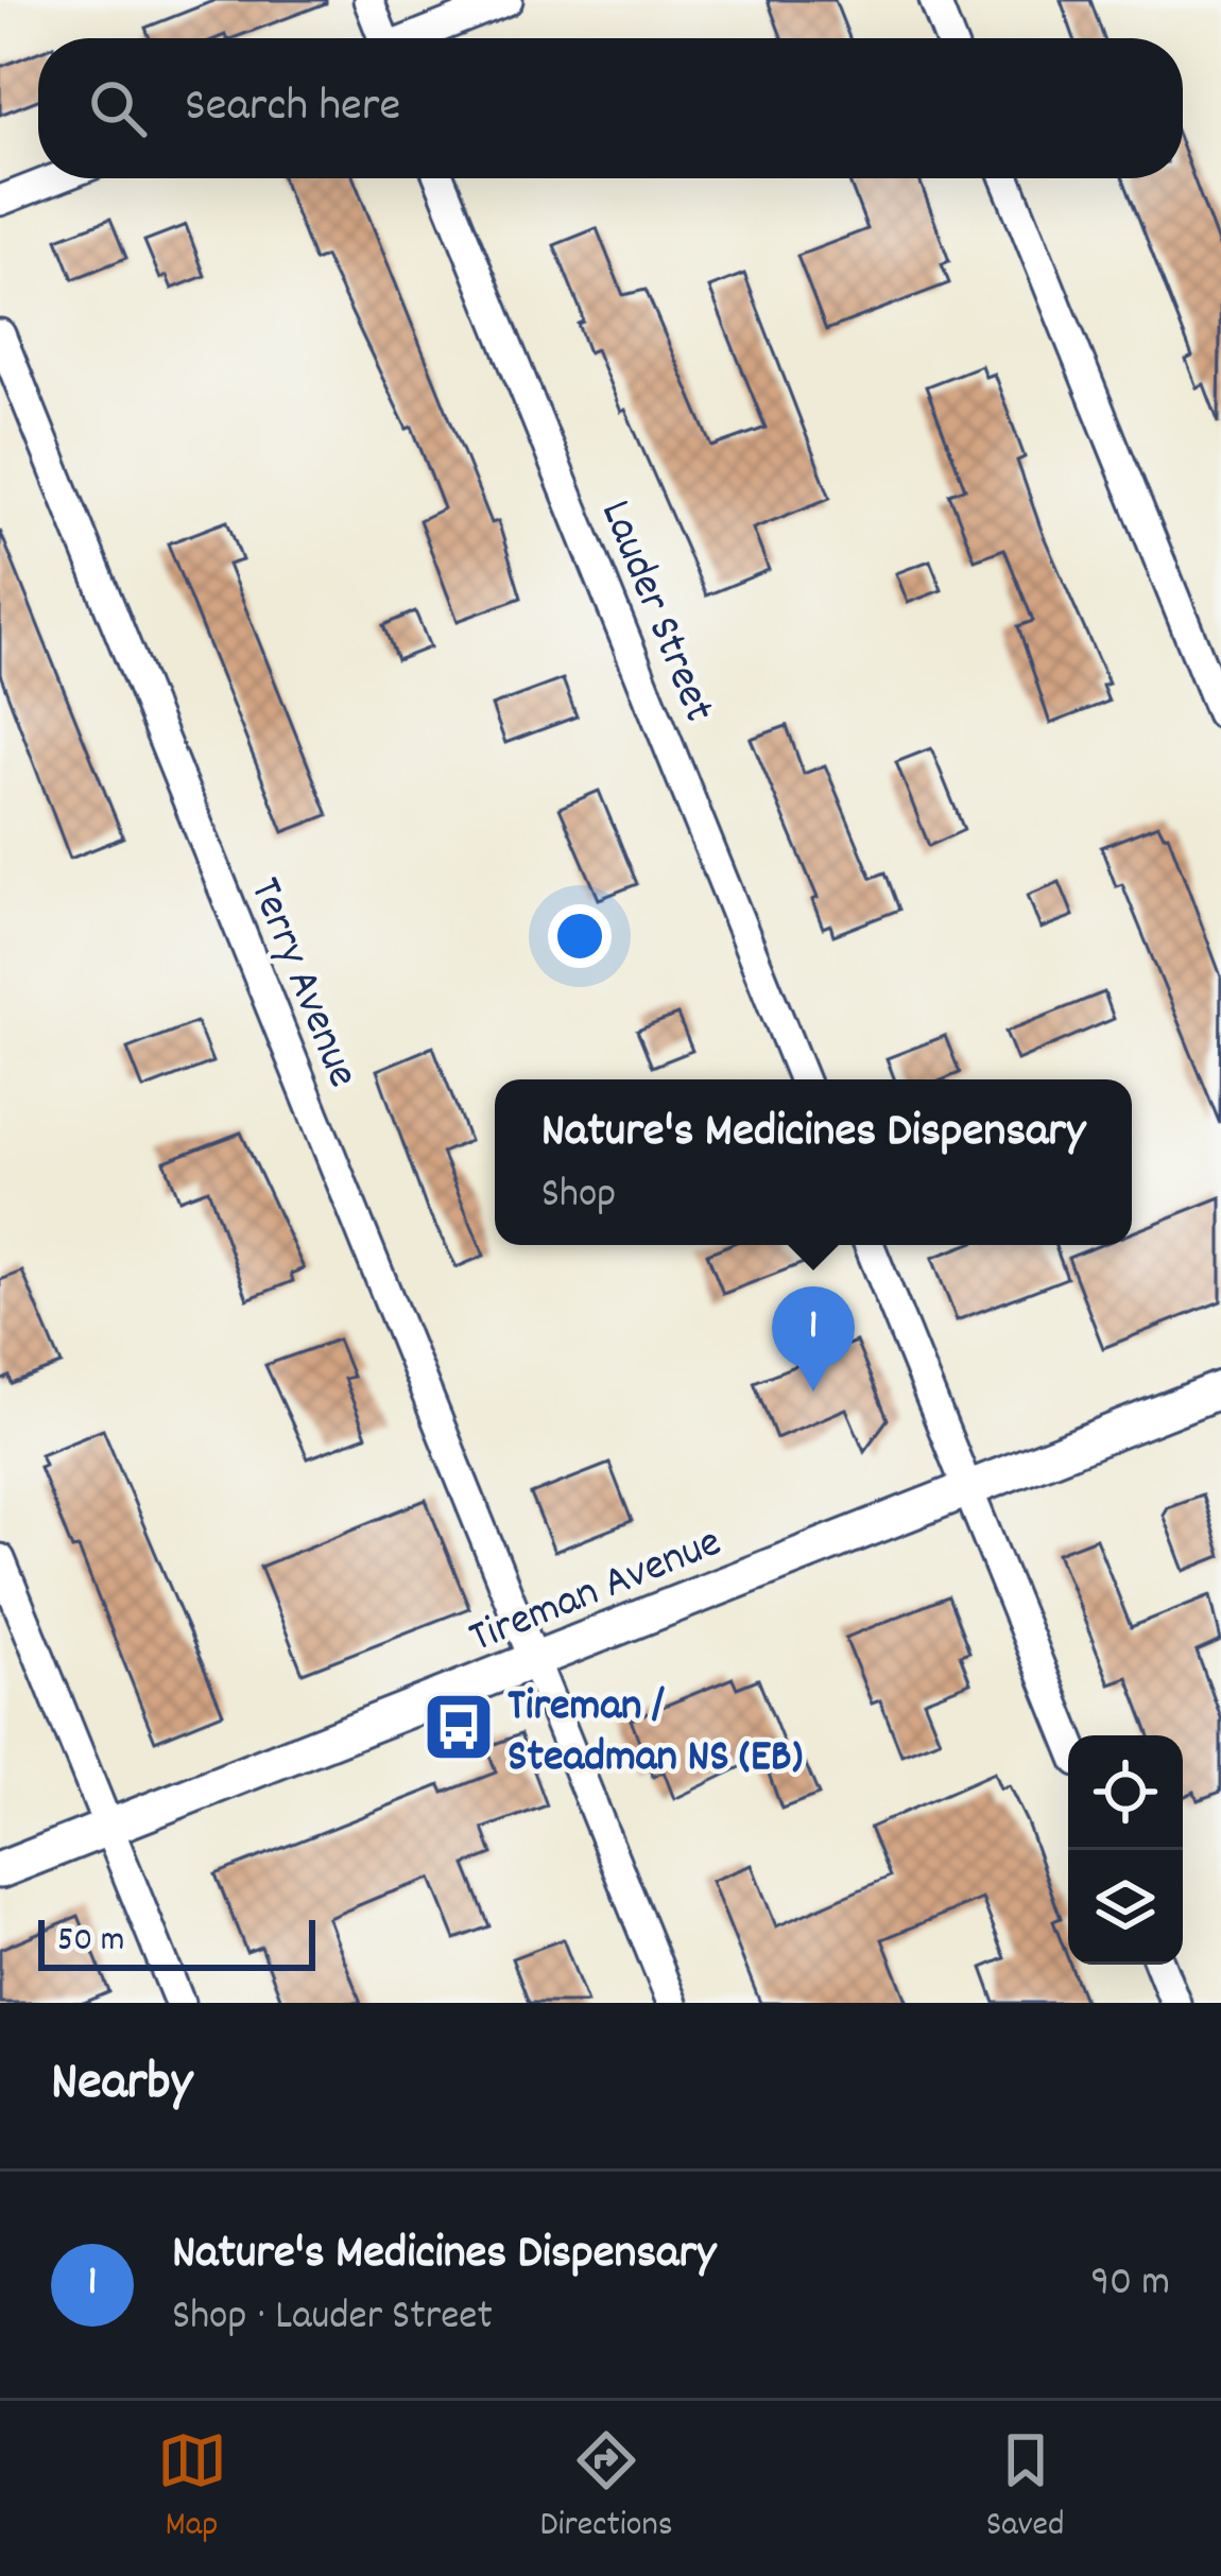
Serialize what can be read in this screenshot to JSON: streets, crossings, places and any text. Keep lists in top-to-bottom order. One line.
{"streets":{"street":["Lauder Street","Terry Avenue","Tireman Avenue"]},"crossings":[["Terry Avenue","Tireman Avenue"]],"places":{"bus stop":["Tireman / Steadman NS (EB)"]},"scale_bar":"50 m","page":{"search":"Search here","popup":["Nature's Medicines Dispensary","Shop"],"pins":"1","scale":"50 m","heading":"Nearby","list":[{"mark":"1","name":"Nature's Medicines Dispensary","note":"Shop · Lauder Street","value":"90 m"}],"nav":["Map","Directions","Saved"]}}
